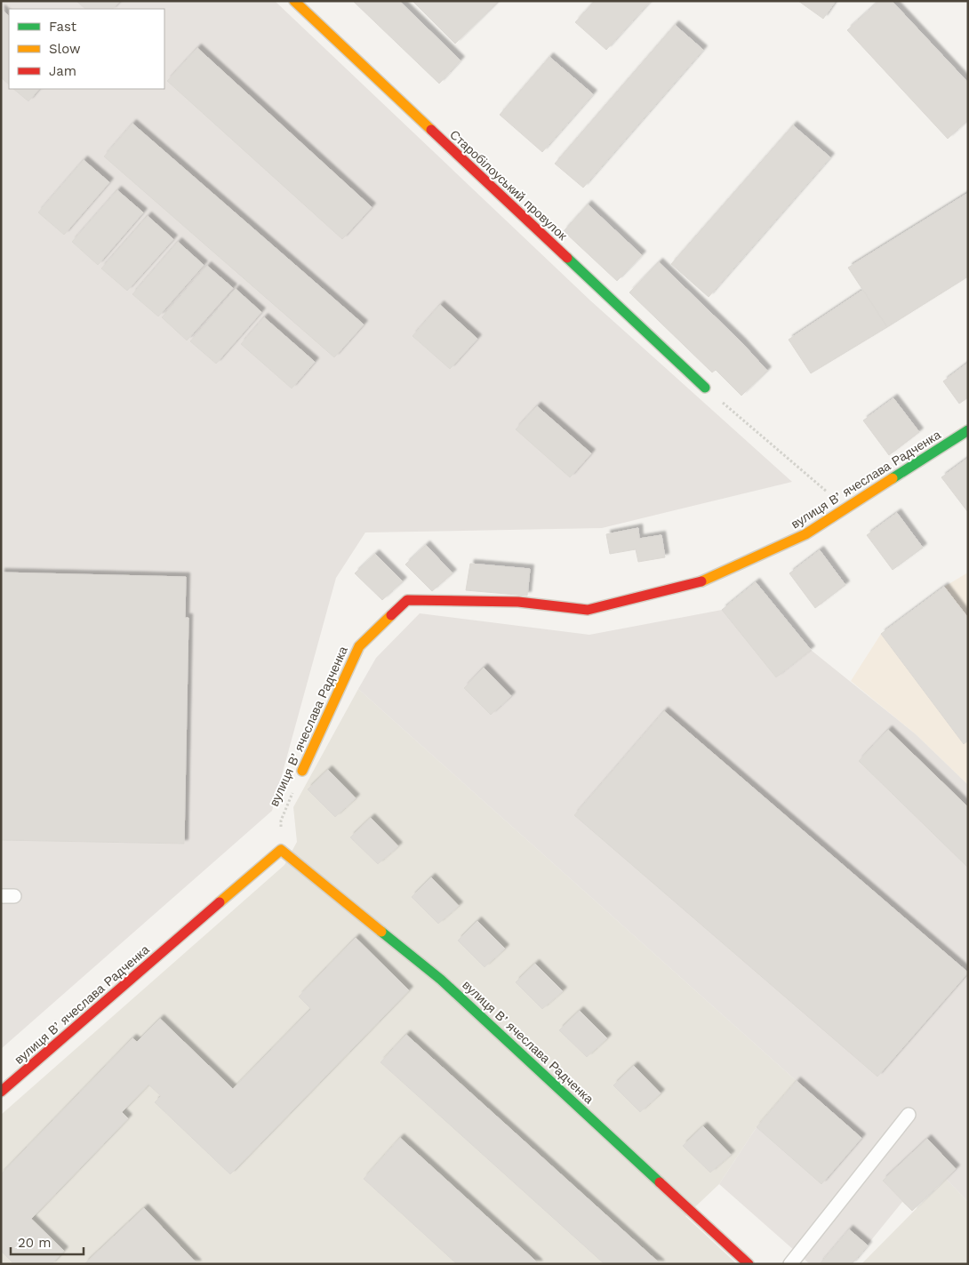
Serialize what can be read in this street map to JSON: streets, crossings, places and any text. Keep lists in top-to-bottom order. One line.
{"streets":{"street":["Старобілоуський провулок","вулиця Вʼячеслава Радченка"]},"legend":["Fast","Slow","Jam"],"scale_bar":"20 m"}
